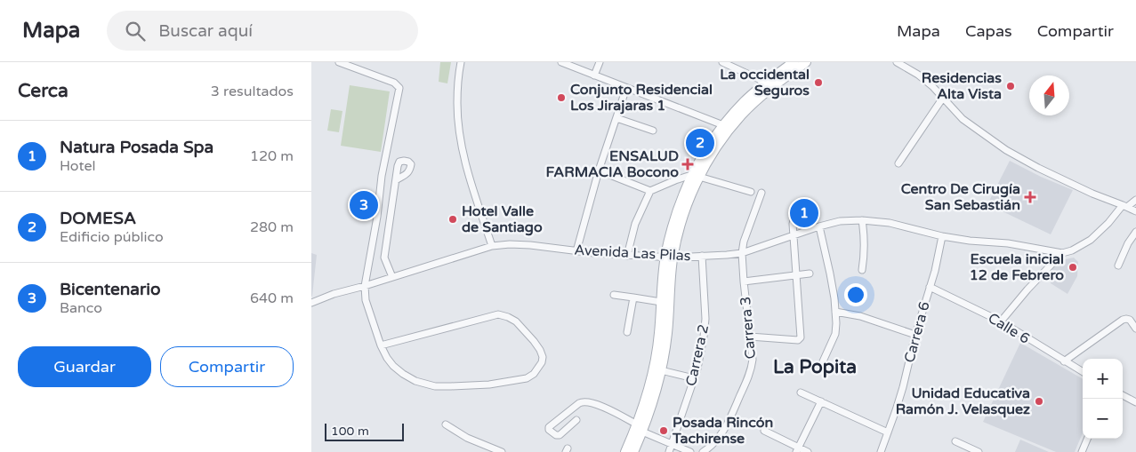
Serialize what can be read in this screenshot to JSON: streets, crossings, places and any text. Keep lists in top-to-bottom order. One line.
{"streets":{"street":["Avenida Las Pilas","Carrera 3","Calle 6","Carrera 6","Carrera 2"]},"crossings":[["Avenida Las Pilas","Carrera 3"],["Avenida Las Pilas","Carrera 6"],["Avenida Las Pilas","Carrera 2"],["Calle 6","Carrera 6"]],"districts":["La Popita"],"places":{"other":["La occidental Seguros","Residencias Alta Vista","Conjunto Residencial Los Jirajaras 1","Hotel Valle de Santiago","Escuela inicial 12 de Febrero","Unidad Educativa Ramón J. Velasquez","Posada Rincón Tachirense"],"health":["ENSALUD FARMACIA Bocono","Centro De Cirugía San Sebastián"]},"scale_bar":"100 m","north":"top","page":{"header":"Mapa","search":"Buscar aquí","nav":["Mapa","Capas","Compartir"],"heading":["Cerca","3 resultados"],"list":[{"mark":"1","name":"Natura Posada Spa","note":"Hotel","value":"120 m"},{"mark":"2","name":"DOMESA","note":"Edificio público","value":"280 m"},{"mark":"3","name":"Bicentenario","note":"Banco","value":"640 m"}],"pins":["2","3","1"],"buttons":["Guardar","Compartir"],"map_buttons":["+","−"],"scale":"100 m"}}
